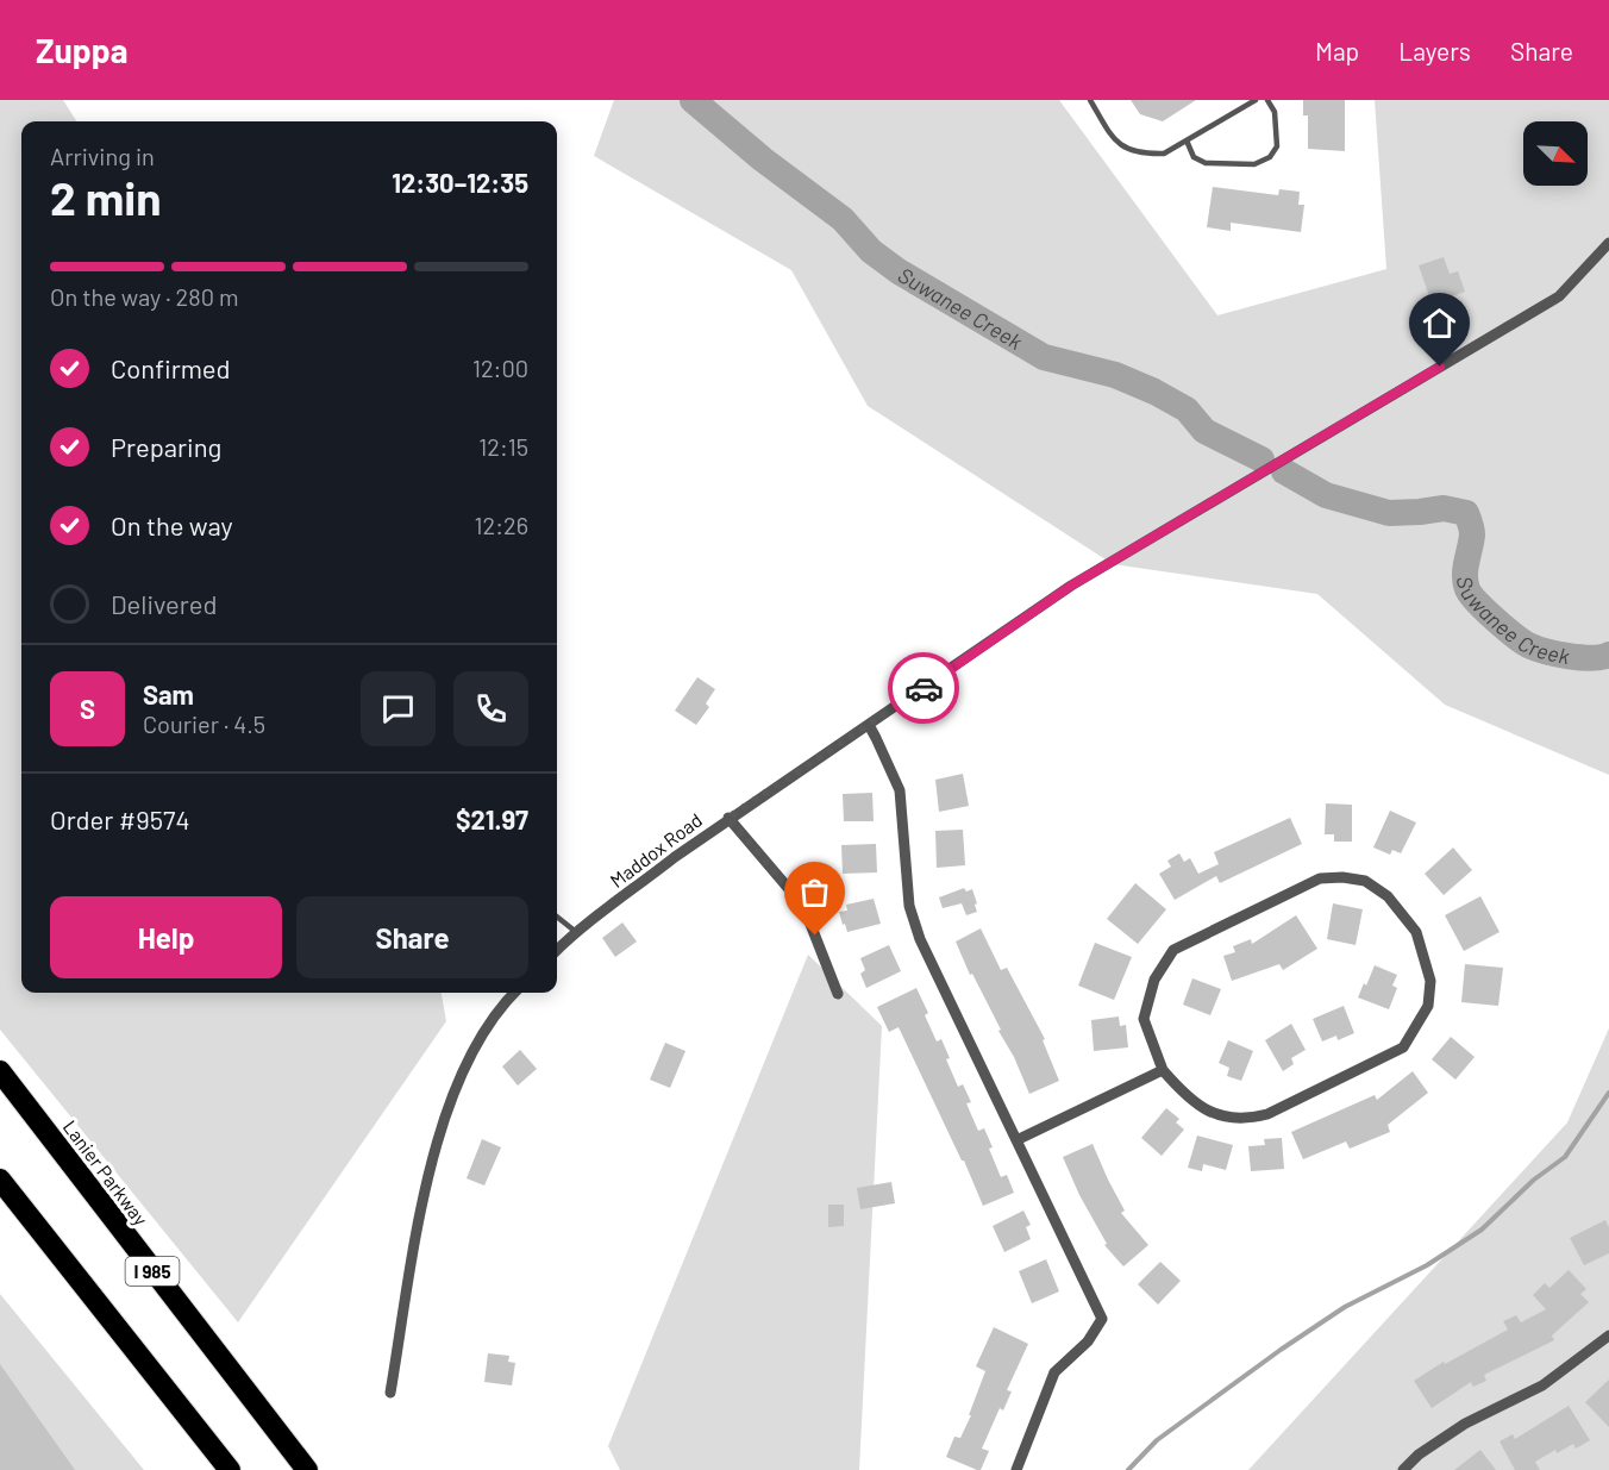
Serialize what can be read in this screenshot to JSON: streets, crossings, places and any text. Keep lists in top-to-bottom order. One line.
{"streets":{"highway":["Lanier Parkway","I 985"],"street":["Maddox Road"]},"water":["Suwanee Creek"],"north":"bottom right","page":{"header":"Zuppa","nav":["Map","Layers","Share"],"heading":["2 min","Arriving in","12:30–12:35"],"panel":["Sam","Courier · 4.5","Order #9574","$21.97"],"bar":"On the way · 280 m","list":[["Confirmed","12:00"],["Preparing","12:15"],["On the way","12:26"],"Delivered"],"round":"S","buttons":["Help","Share"]}}
